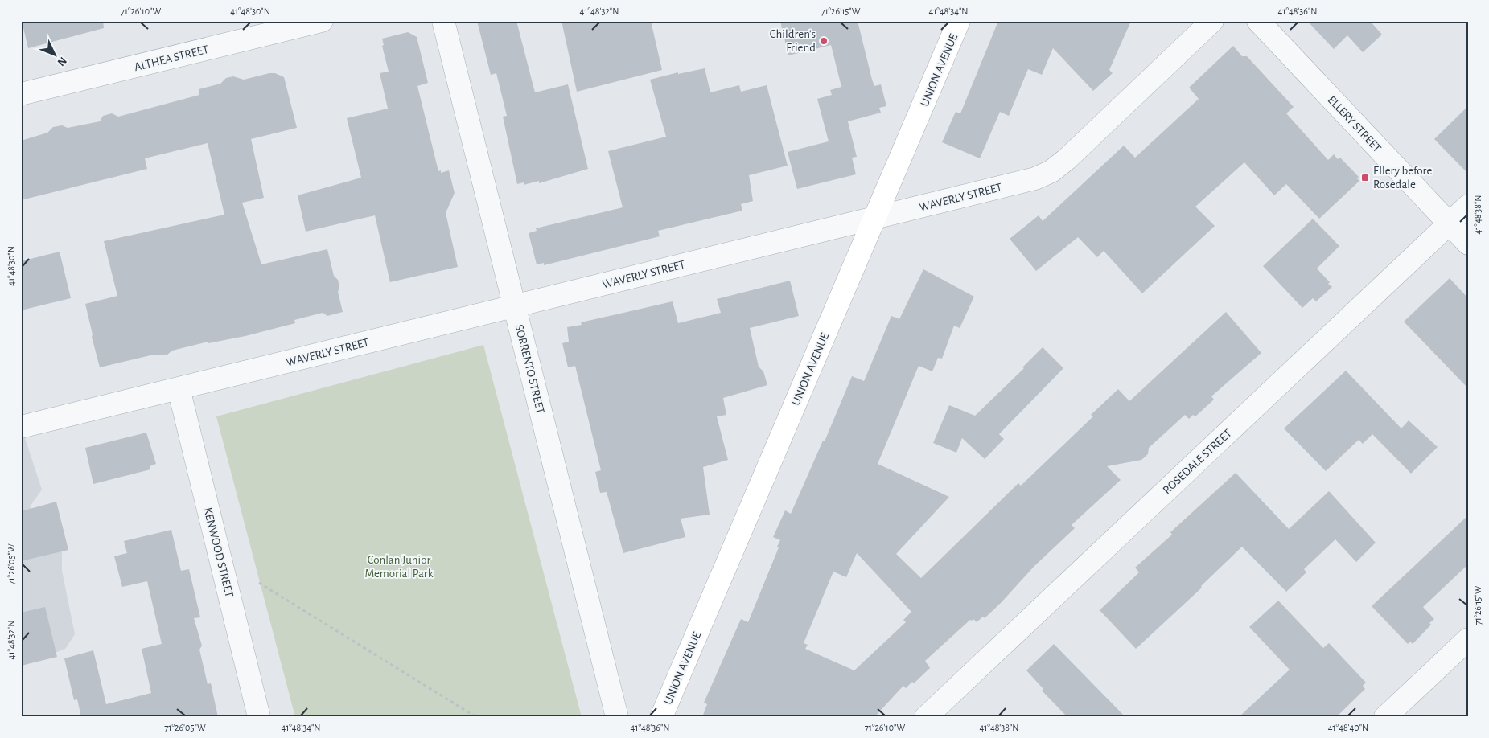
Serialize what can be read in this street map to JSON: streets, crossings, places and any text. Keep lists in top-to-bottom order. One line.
{"streets":{"main road":["UNION AVENUE"],"street":["ALTHEA STREET","ELLERY STREET","WAVERLY STREET","SORRENTO STREET","ROSEDALE STREET","KENWOOD STREET"]},"crossings":[["UNION AVENUE","WAVERLY STREET"],["ELLERY STREET","ROSEDALE STREET"],["WAVERLY STREET","SORRENTO STREET"],["WAVERLY STREET","KENWOOD STREET"]],"parks":["Conlan Junior Memorial Park"],"places":{"other":["Children's Friend"],"transit":["Ellery before Rosedale"]},"north":"bottom right","coordinates":["71°26'10\"W","41°48'30\"N","41°48'32\"N","71°26'15\"W","41°48'34\"N","41°48'36\"N","41°48'38\"N","71°26'05\"W","41°48'40\"N"]}
